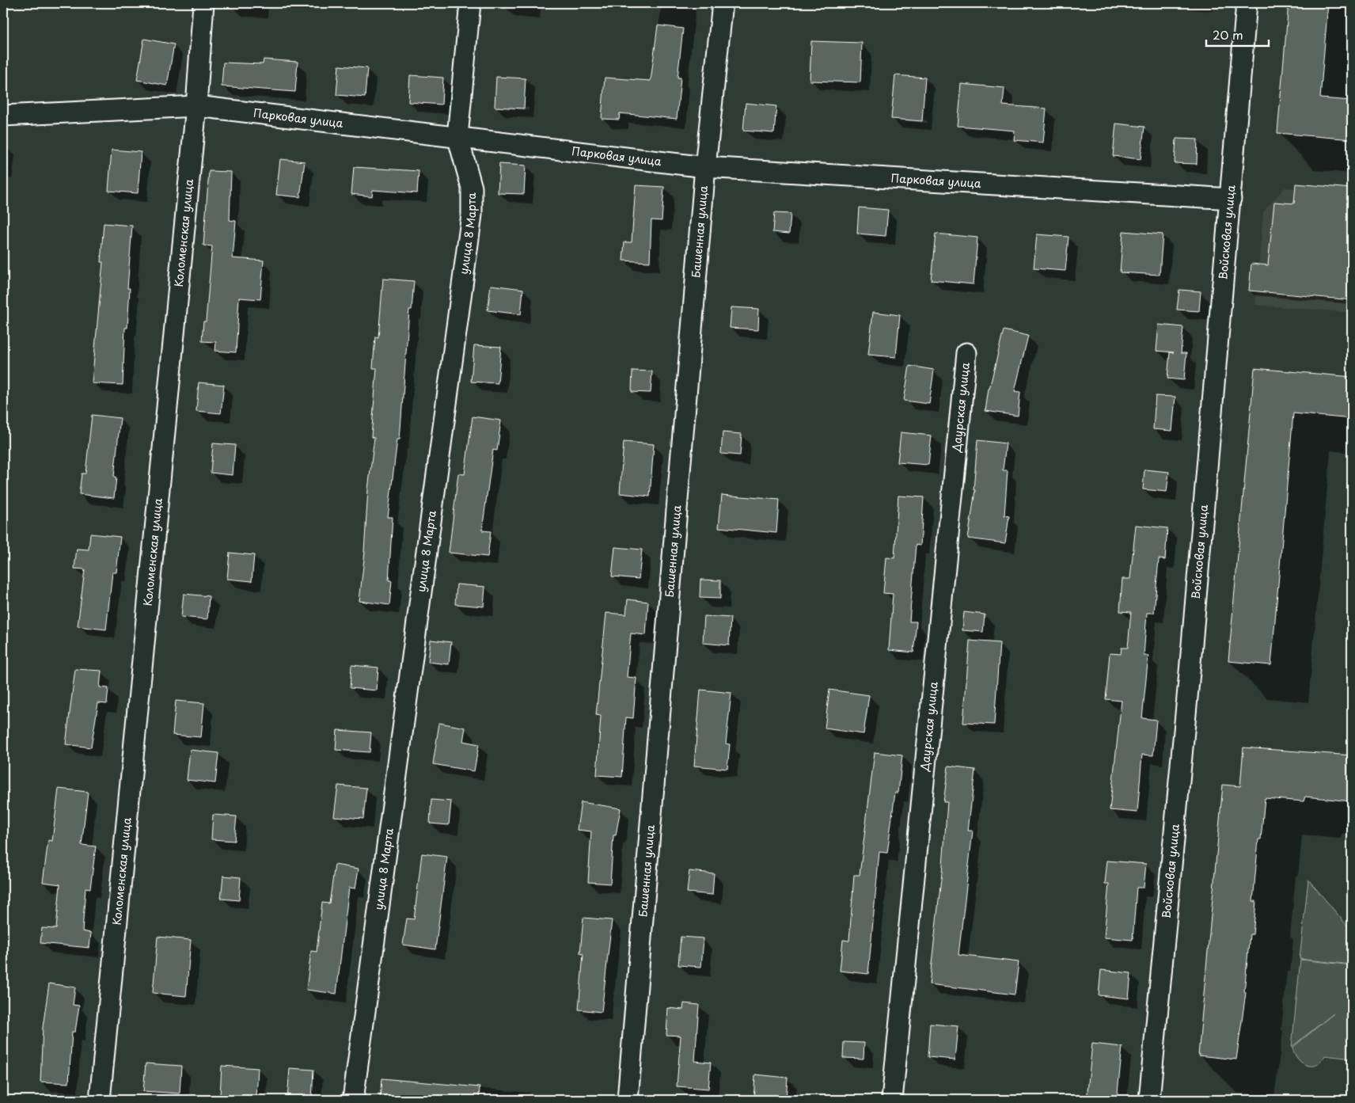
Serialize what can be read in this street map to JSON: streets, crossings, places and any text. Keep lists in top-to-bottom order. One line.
{"streets":{"street":["Парковая улица","Башенная улица","Войсковая улица","Коломенская улица","улица 8 Марта","Даурская улица"]},"crossings":[["Парковая улица","Башенная улица"],["Парковая улица","Войсковая улица"],["Парковая улица","Коломенская улица"],["Парковая улица","улица 8 Марта"]],"scale_bar":"20 m"}
